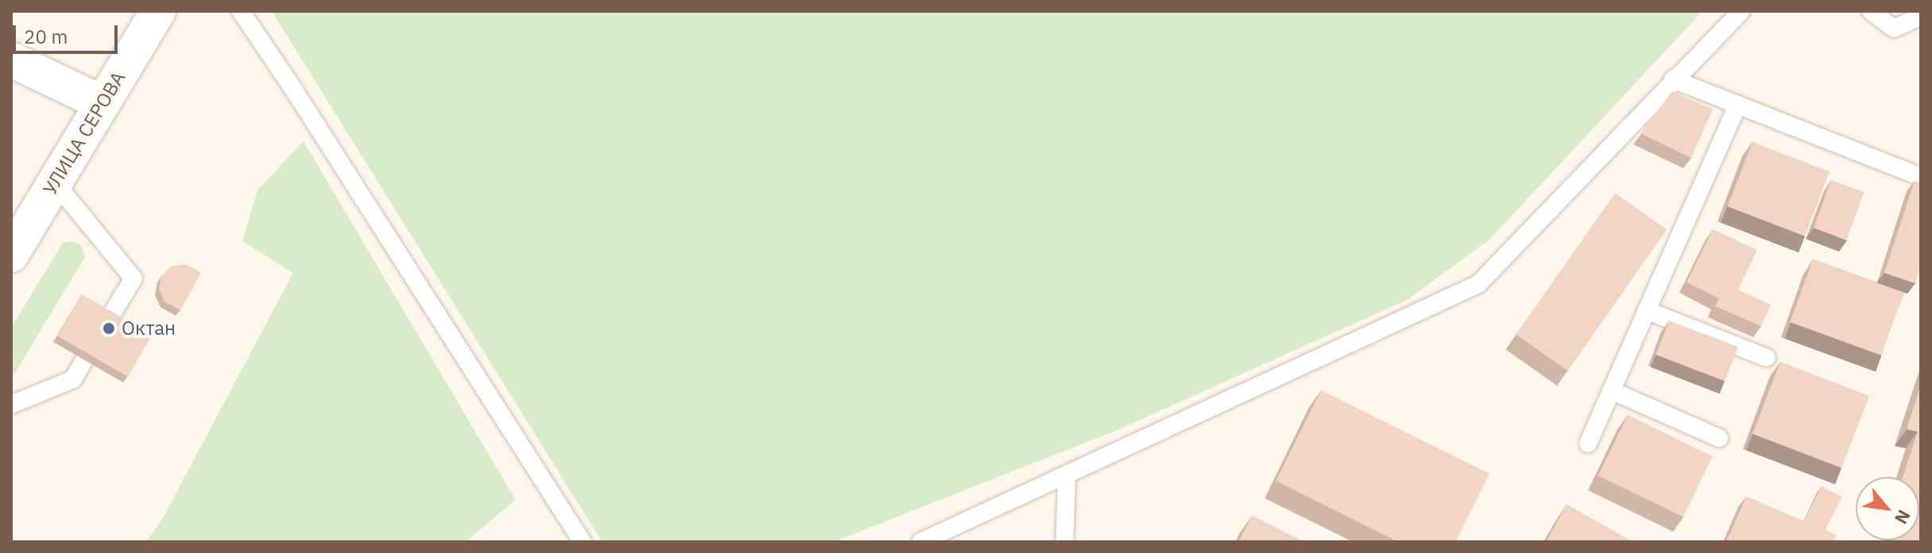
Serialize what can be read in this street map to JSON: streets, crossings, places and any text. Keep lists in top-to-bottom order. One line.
{"streets":{"street":["УЛИЦА СЕРОВА"]},"places":["Октан"],"scale_bar":"20 m","north":"bottom right"}
